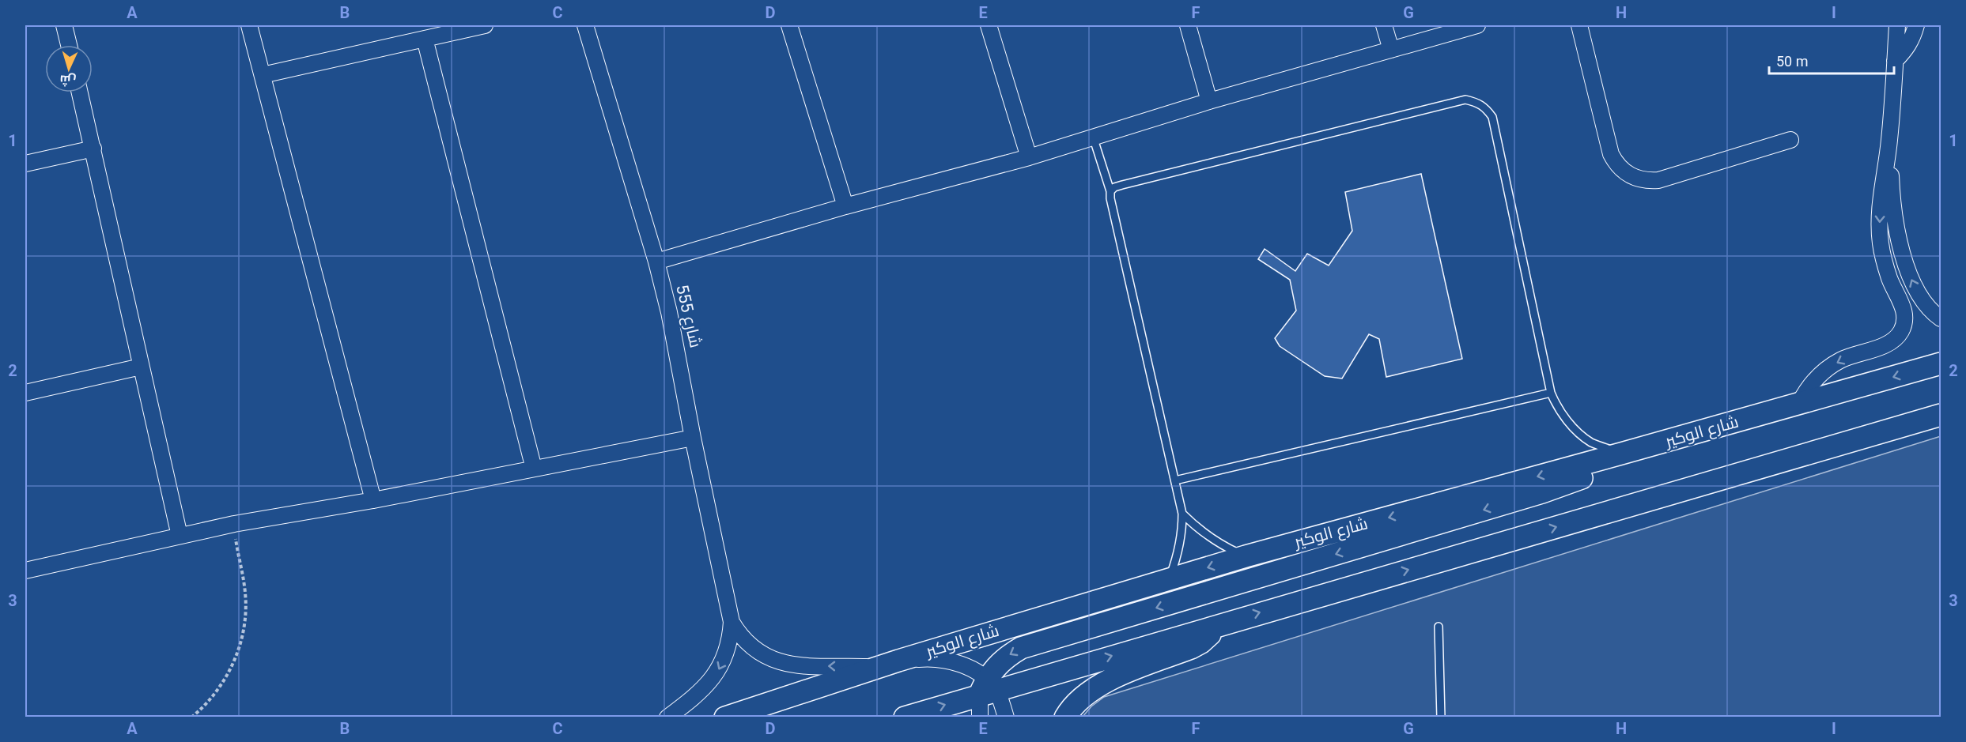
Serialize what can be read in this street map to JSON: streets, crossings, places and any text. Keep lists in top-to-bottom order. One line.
{"streets":{"main road":["شارع الوكير"],"street":["شارع 555"]},"crossings":[["شارع 555","شارع الوكير"]],"scale_bar":"50 m","north":"bottom","grid":{"columns":["A","B","C","D","E","F","G","H","I"],"rows":["1","2","3"]}}
